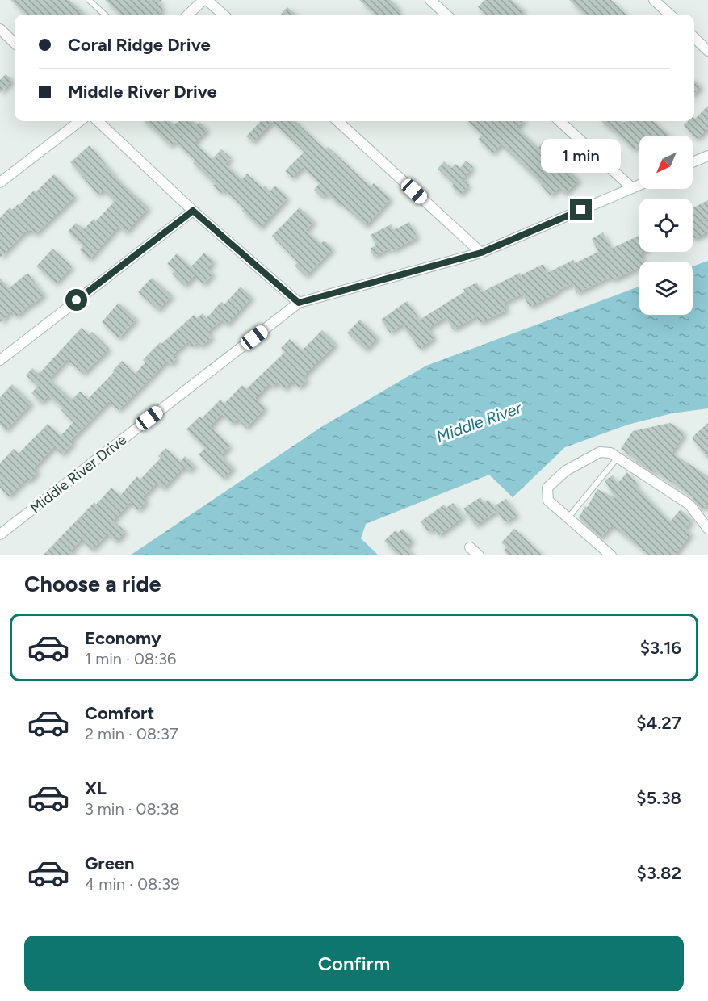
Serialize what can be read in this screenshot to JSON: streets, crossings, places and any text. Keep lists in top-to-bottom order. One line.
{"streets":{"street":["Middle River Drive"]},"water":["Middle River"],"north":"bottom left","page":{"banner":["Coral Ridge Drive","Middle River Drive"],"bubble":"1 min","heading":"Choose a ride","list":[{"name":"Economy","note":"1 min · 08:36","value":"$3.16"},{"name":"Comfort","note":"2 min · 08:37","value":"$4.27"},{"name":"XL","note":"3 min · 08:38","value":"$5.38"},{"name":"Green","note":"4 min · 08:39","value":"$3.82"}],"buttons":"Confirm"}}
